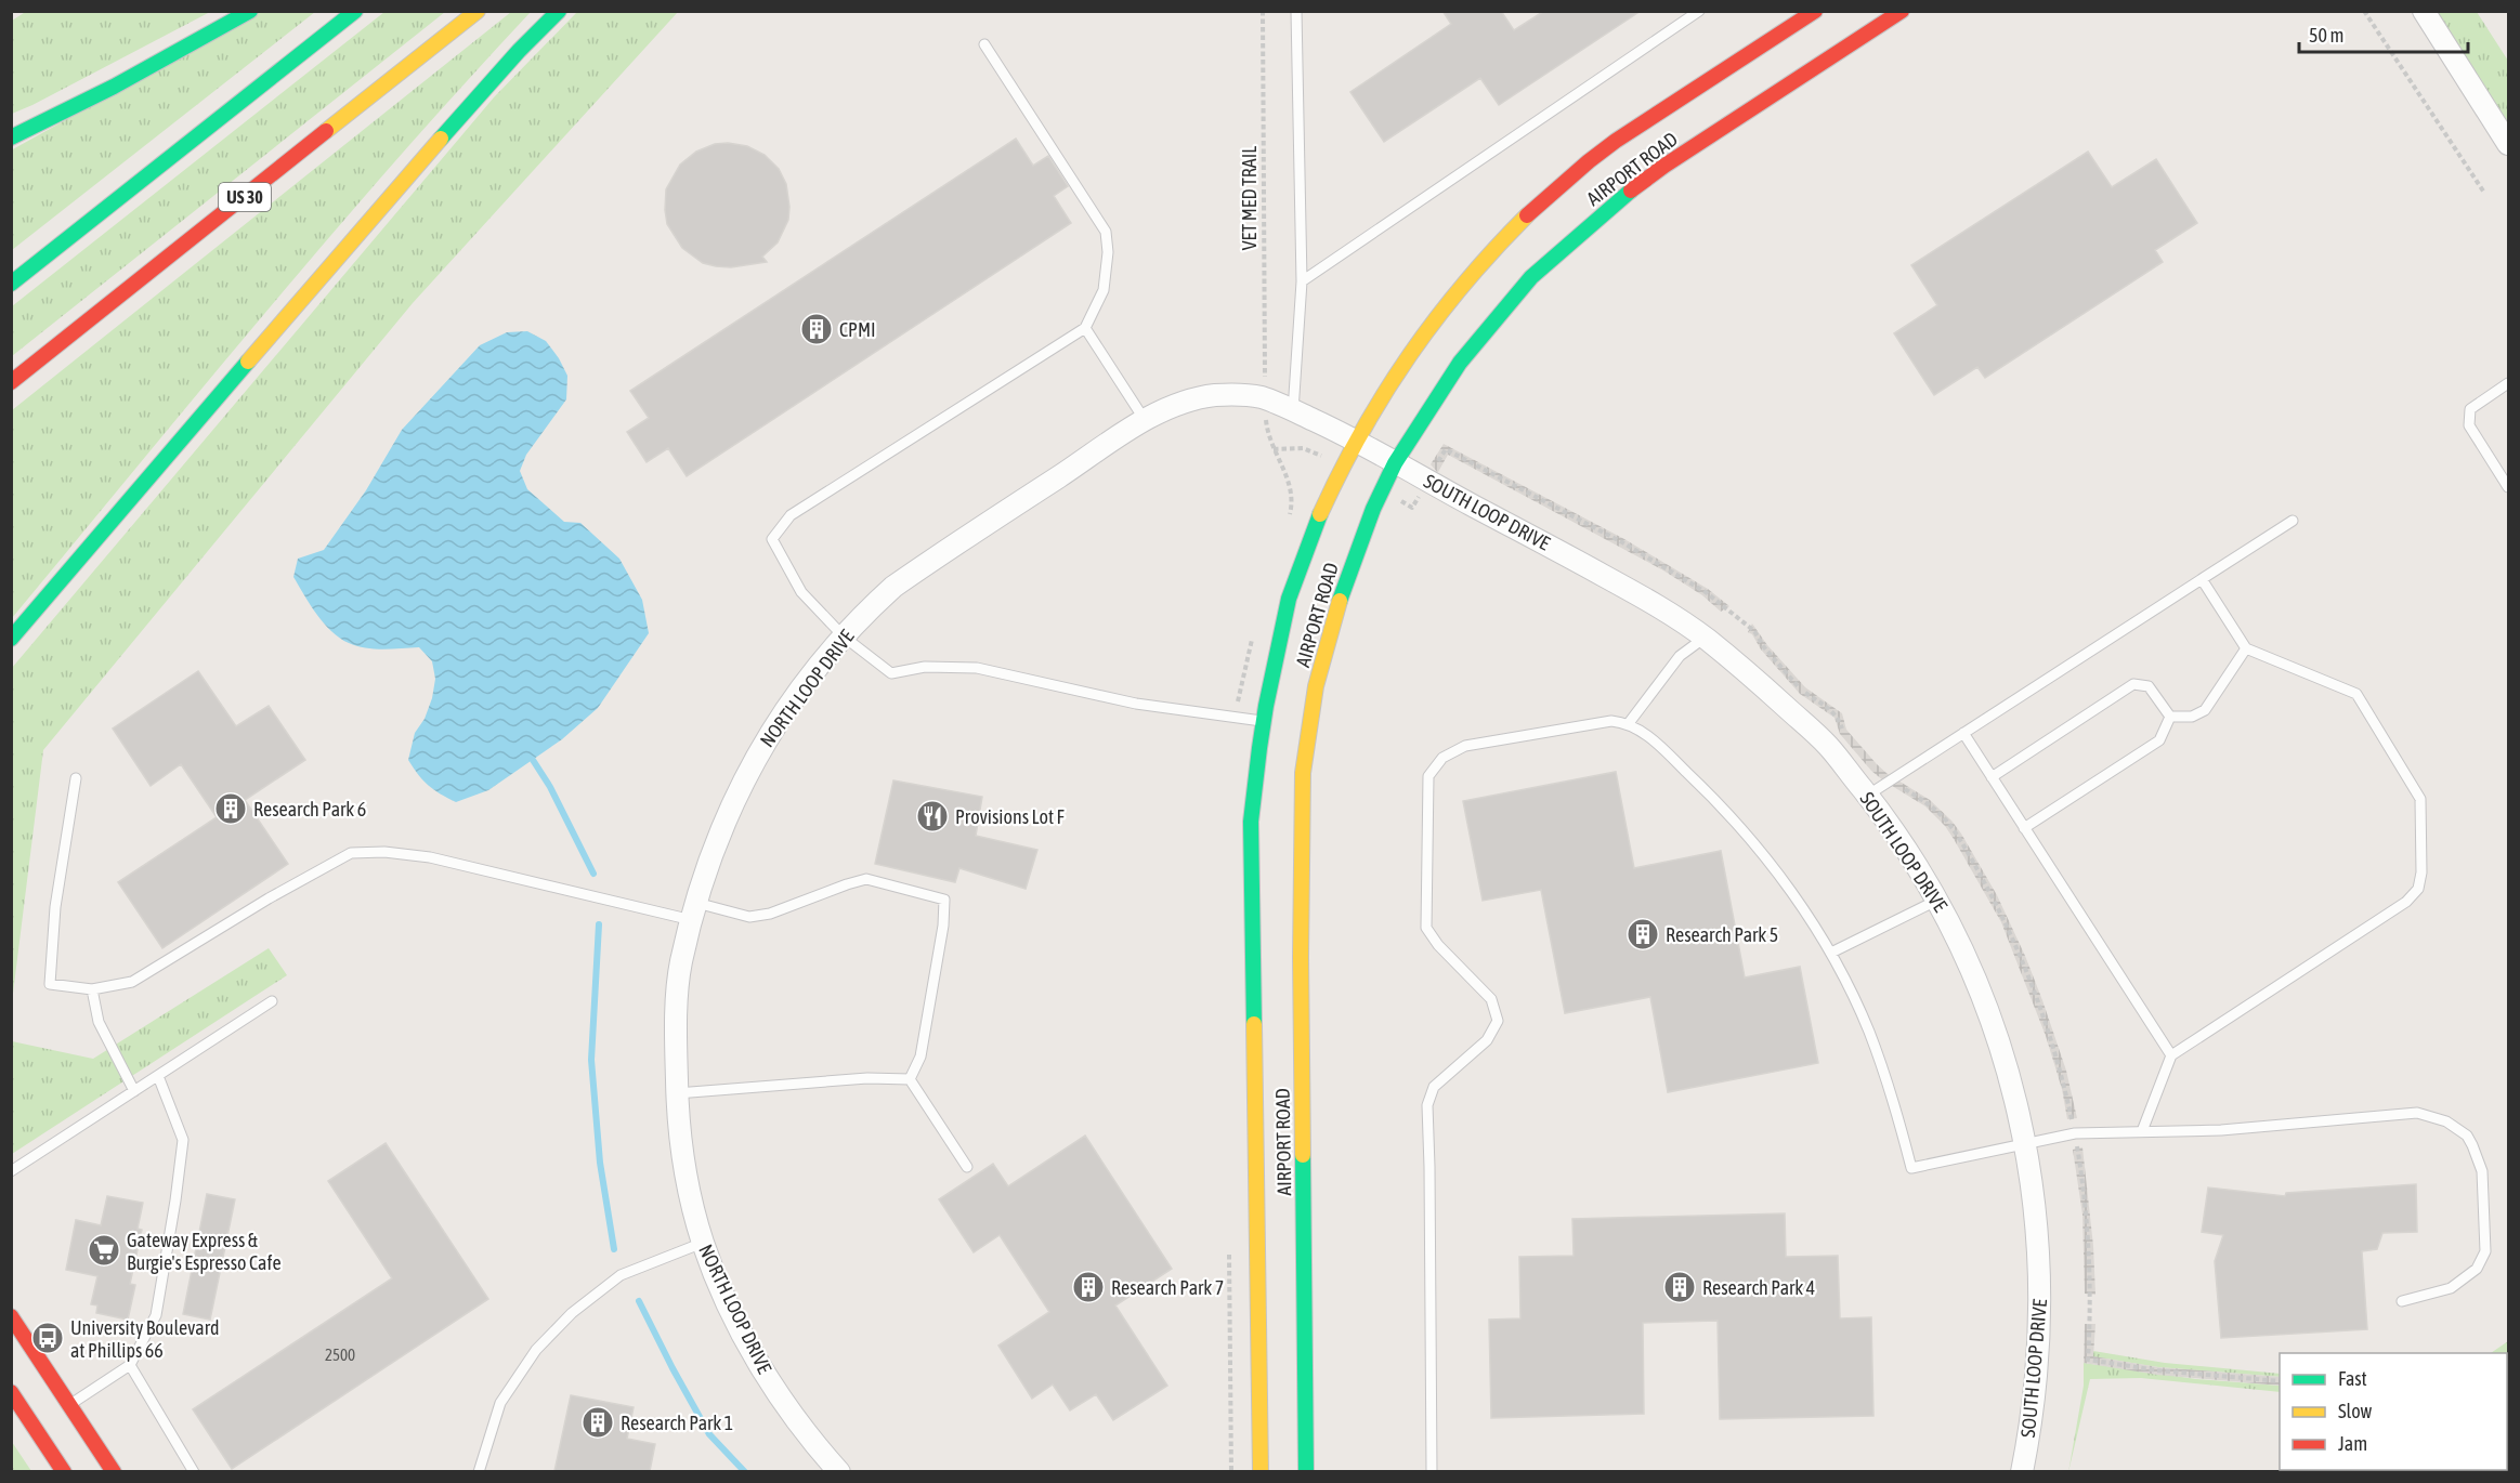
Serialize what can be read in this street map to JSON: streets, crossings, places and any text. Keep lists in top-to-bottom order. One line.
{"streets":{"main road":["AIRPORT ROAD","US 30"],"street":["SOUTH LOOP DRIVE","NORTH LOOP DRIVE"],"path":["VET MED TRAIL"]},"crossings":[["AIRPORT ROAD","SOUTH LOOP DRIVE"],["AIRPORT ROAD","NORTH LOOP DRIVE"],["SOUTH LOOP DRIVE","NORTH LOOP DRIVE"]],"places":{"building":["CPMI","Research Park 6","Research Park 5","Research Park 7","Research Park 4","Research Park 1"],"restaurant":["Provisions Lot F"],"supermarket":["Gateway Express & Burgie's Espresso Cafe"],"bus stop":["University Boulevard at Phillips 66"]},"house_numbers":["2500"],"legend":["Fast","Slow","Jam"],"scale_bar":"50 m"}
